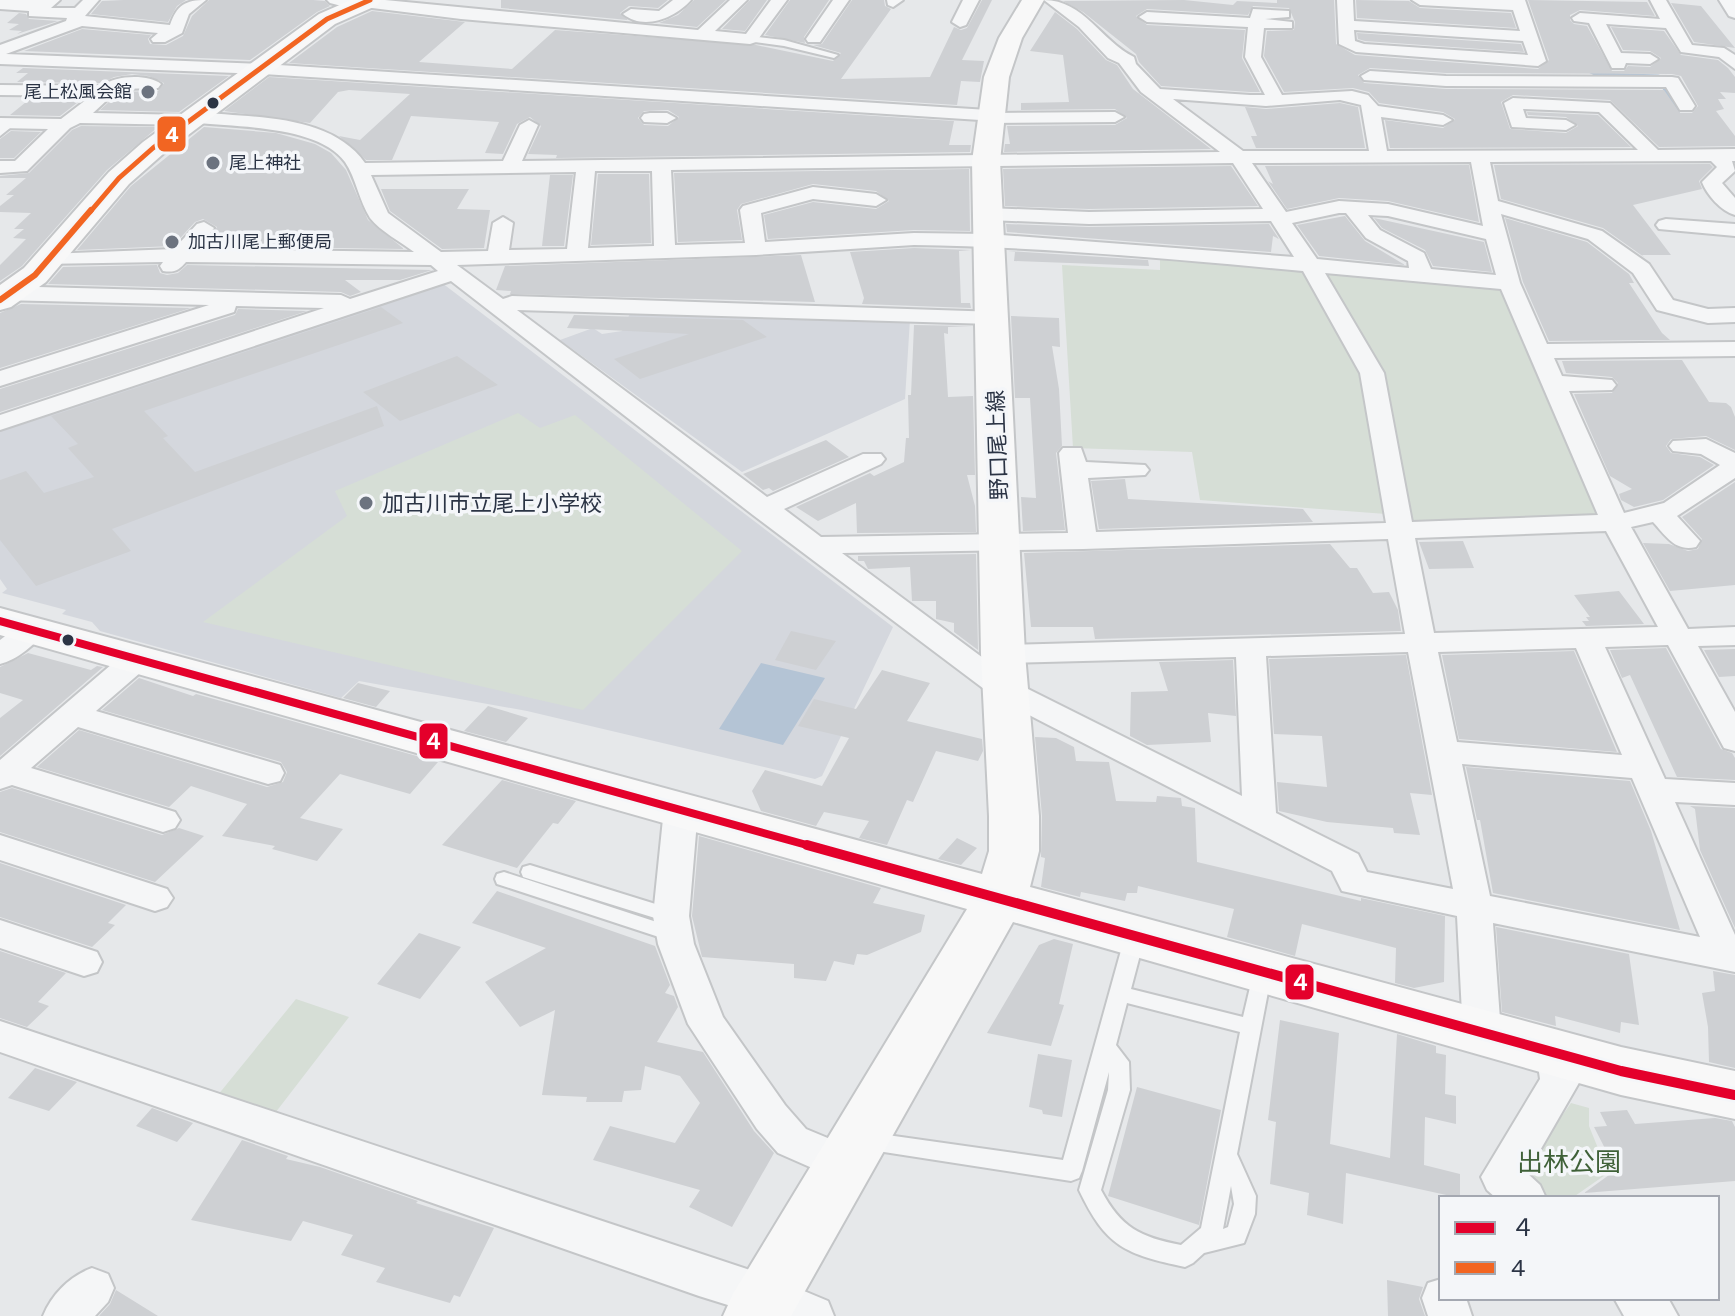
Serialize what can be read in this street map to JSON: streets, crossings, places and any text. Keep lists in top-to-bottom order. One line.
{"streets":{"main road":["野口尾上線"]},"parks":["出林公園"],"places":["尾上松風会館","尾上神社","加古川尾上郵便局","加古川市立尾上小学校"],"lines":["transit line 4","transit line ４"],"legend":["４","4"]}
